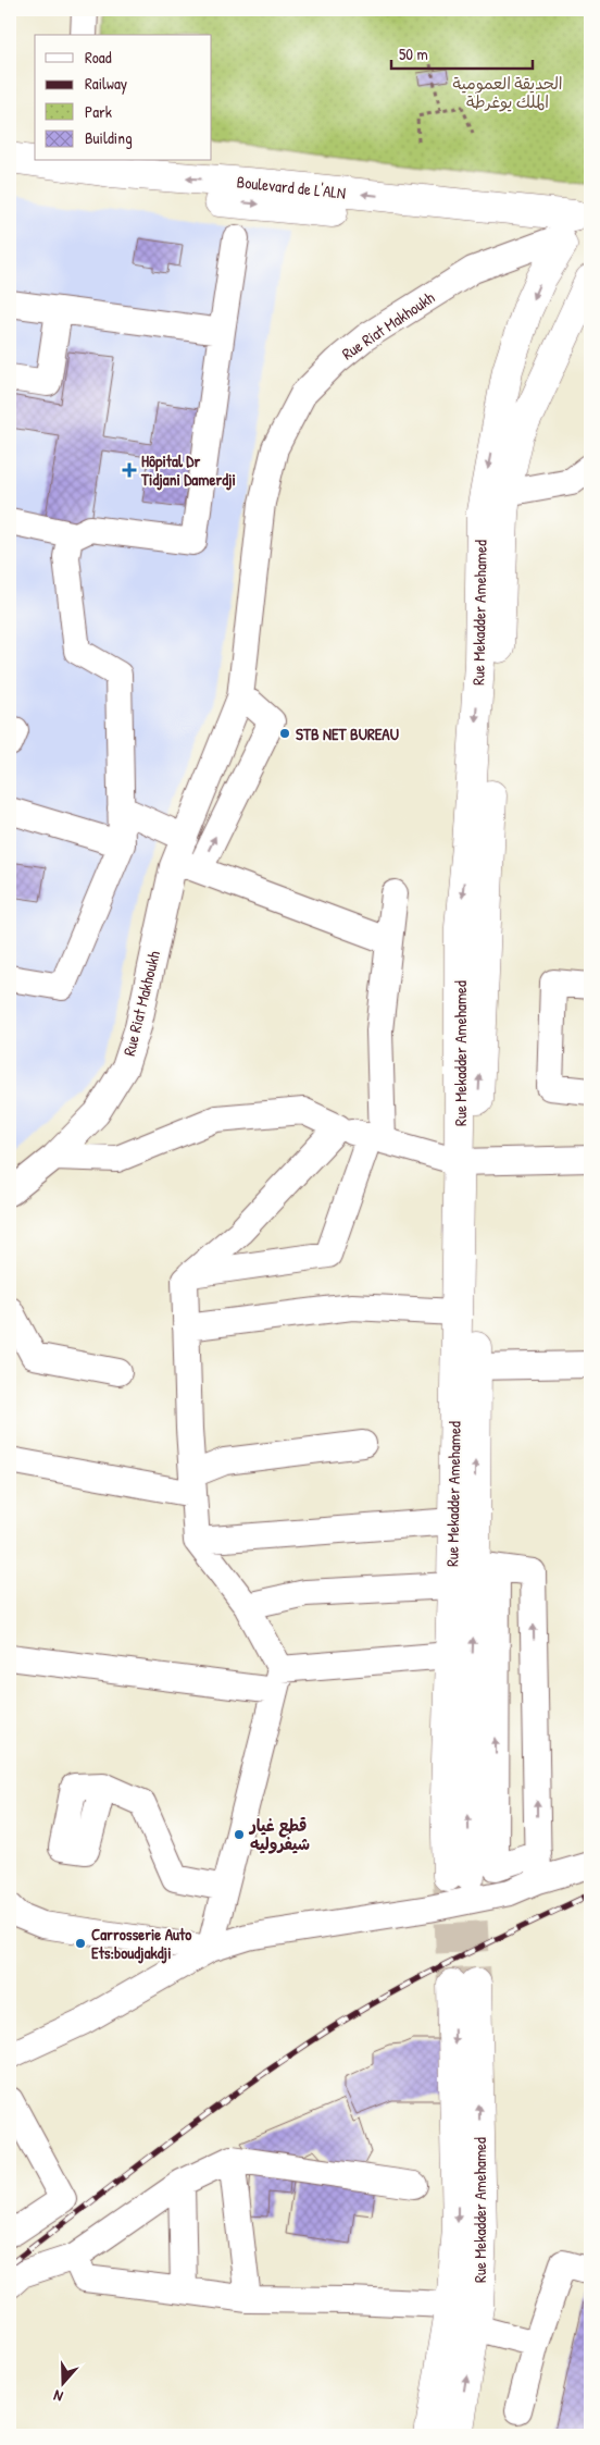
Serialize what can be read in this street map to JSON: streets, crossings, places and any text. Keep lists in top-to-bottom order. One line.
{"streets":{"main road":["Boulevard de L'ALN","Rue Mekadder Amehamed"],"street":["Rue Riat Makhoukh"]},"crossings":[["Boulevard de L'ALN","Rue Riat Makhoukh"],["Boulevard de L'ALN","Rue Mekadder Amehamed"],["Rue Riat Makhoukh","Rue Mekadder Amehamed"]],"parks":["الحديقة العمومية الملك يوغرطة"],"places":{"health":["Hôpital Dr Tidjani Damerdji"],"other":["STB NET BUREAU","قطع غيار شيفروليه","Carrosserie Auto Ets:boudjakdji"]},"legend":["Road","Railway","Park","Building"],"scale_bar":"50 m","north":"bottom"}
